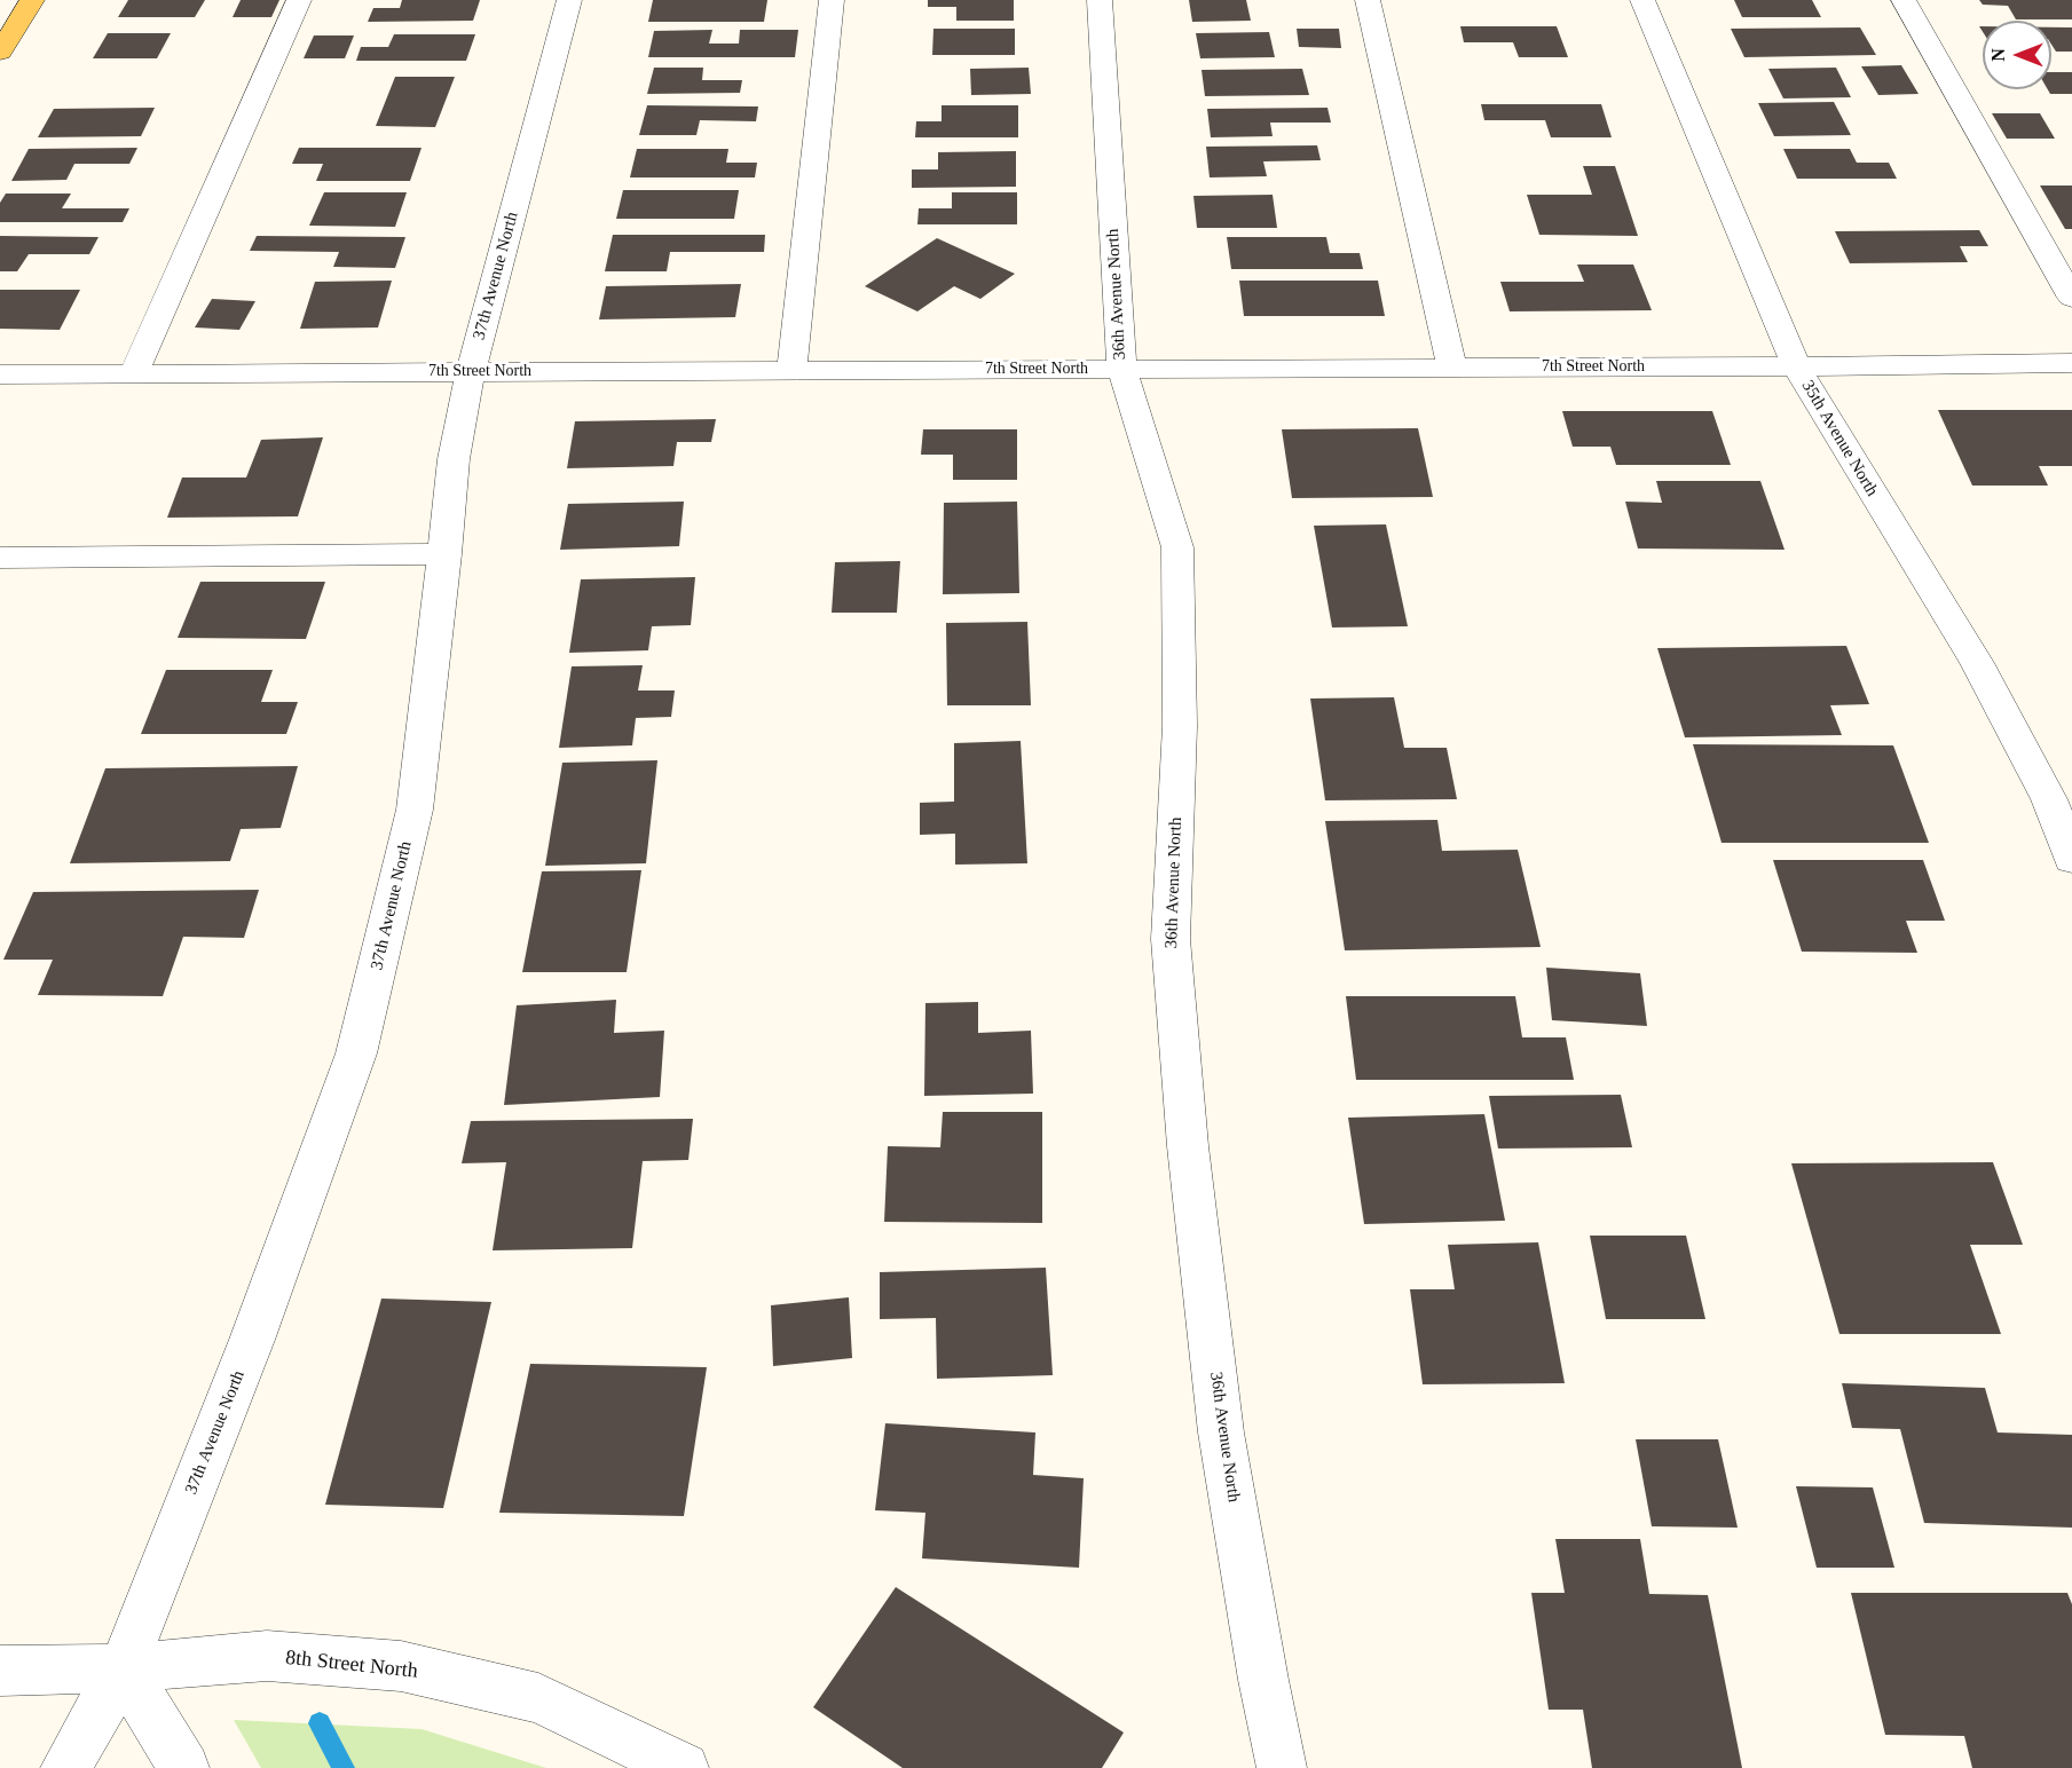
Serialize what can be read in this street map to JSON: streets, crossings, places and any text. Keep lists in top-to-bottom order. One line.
{"streets":{"street":["37th Avenue North","36th Avenue North","7th Street North","35th Avenue North","8th Street North"]},"crossings":[["37th Avenue North","7th Street North"],["37th Avenue North","8th Street North"],["36th Avenue North","7th Street North"],["7th Street North","35th Avenue North"]],"north":"left"}
